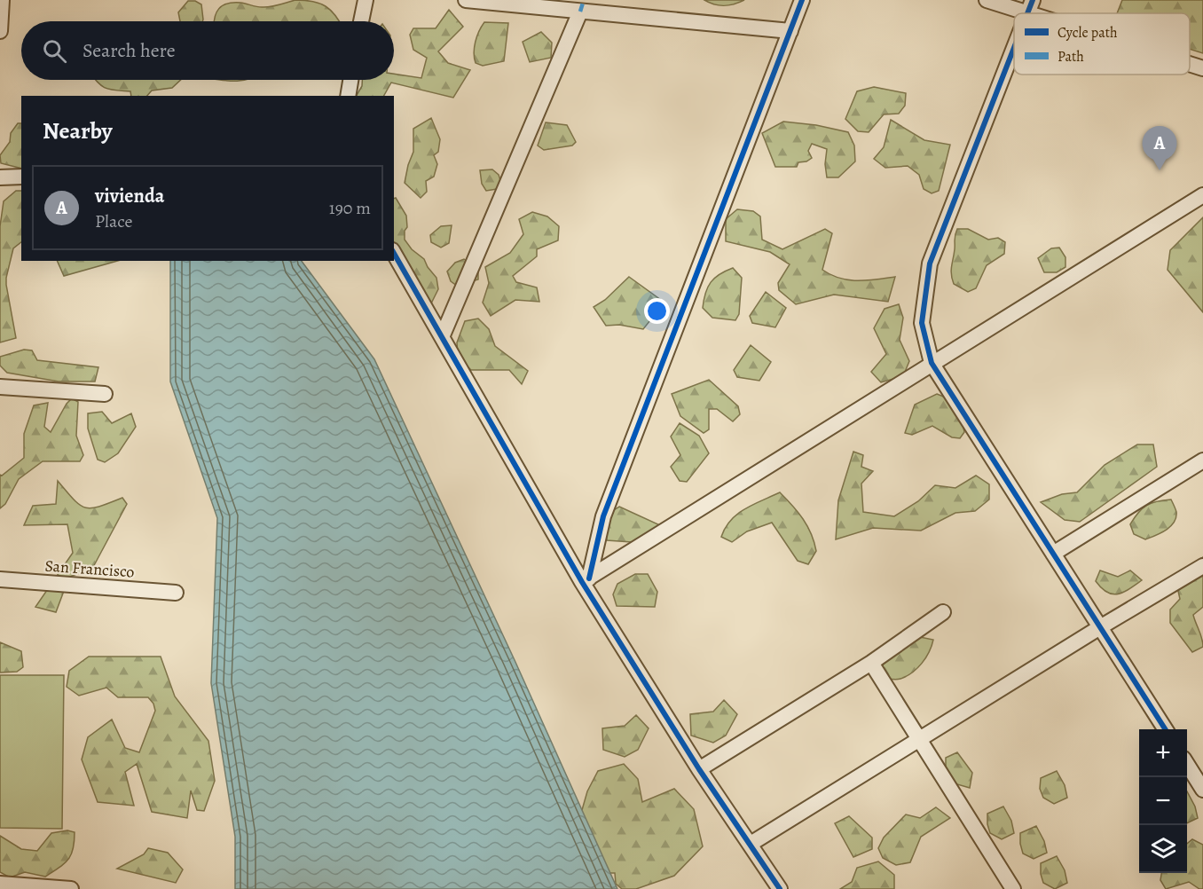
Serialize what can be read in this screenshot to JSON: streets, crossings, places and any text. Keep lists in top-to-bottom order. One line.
{"streets":{"street":["San Francisco"]},"legend":["Cycle path","Path"],"page":{"search":"Search here","heading":"Nearby","pins":"A","list":[{"mark":"A","name":"vivienda","note":"Place","value":"190 m"}],"map_buttons":["+","−"]}}
